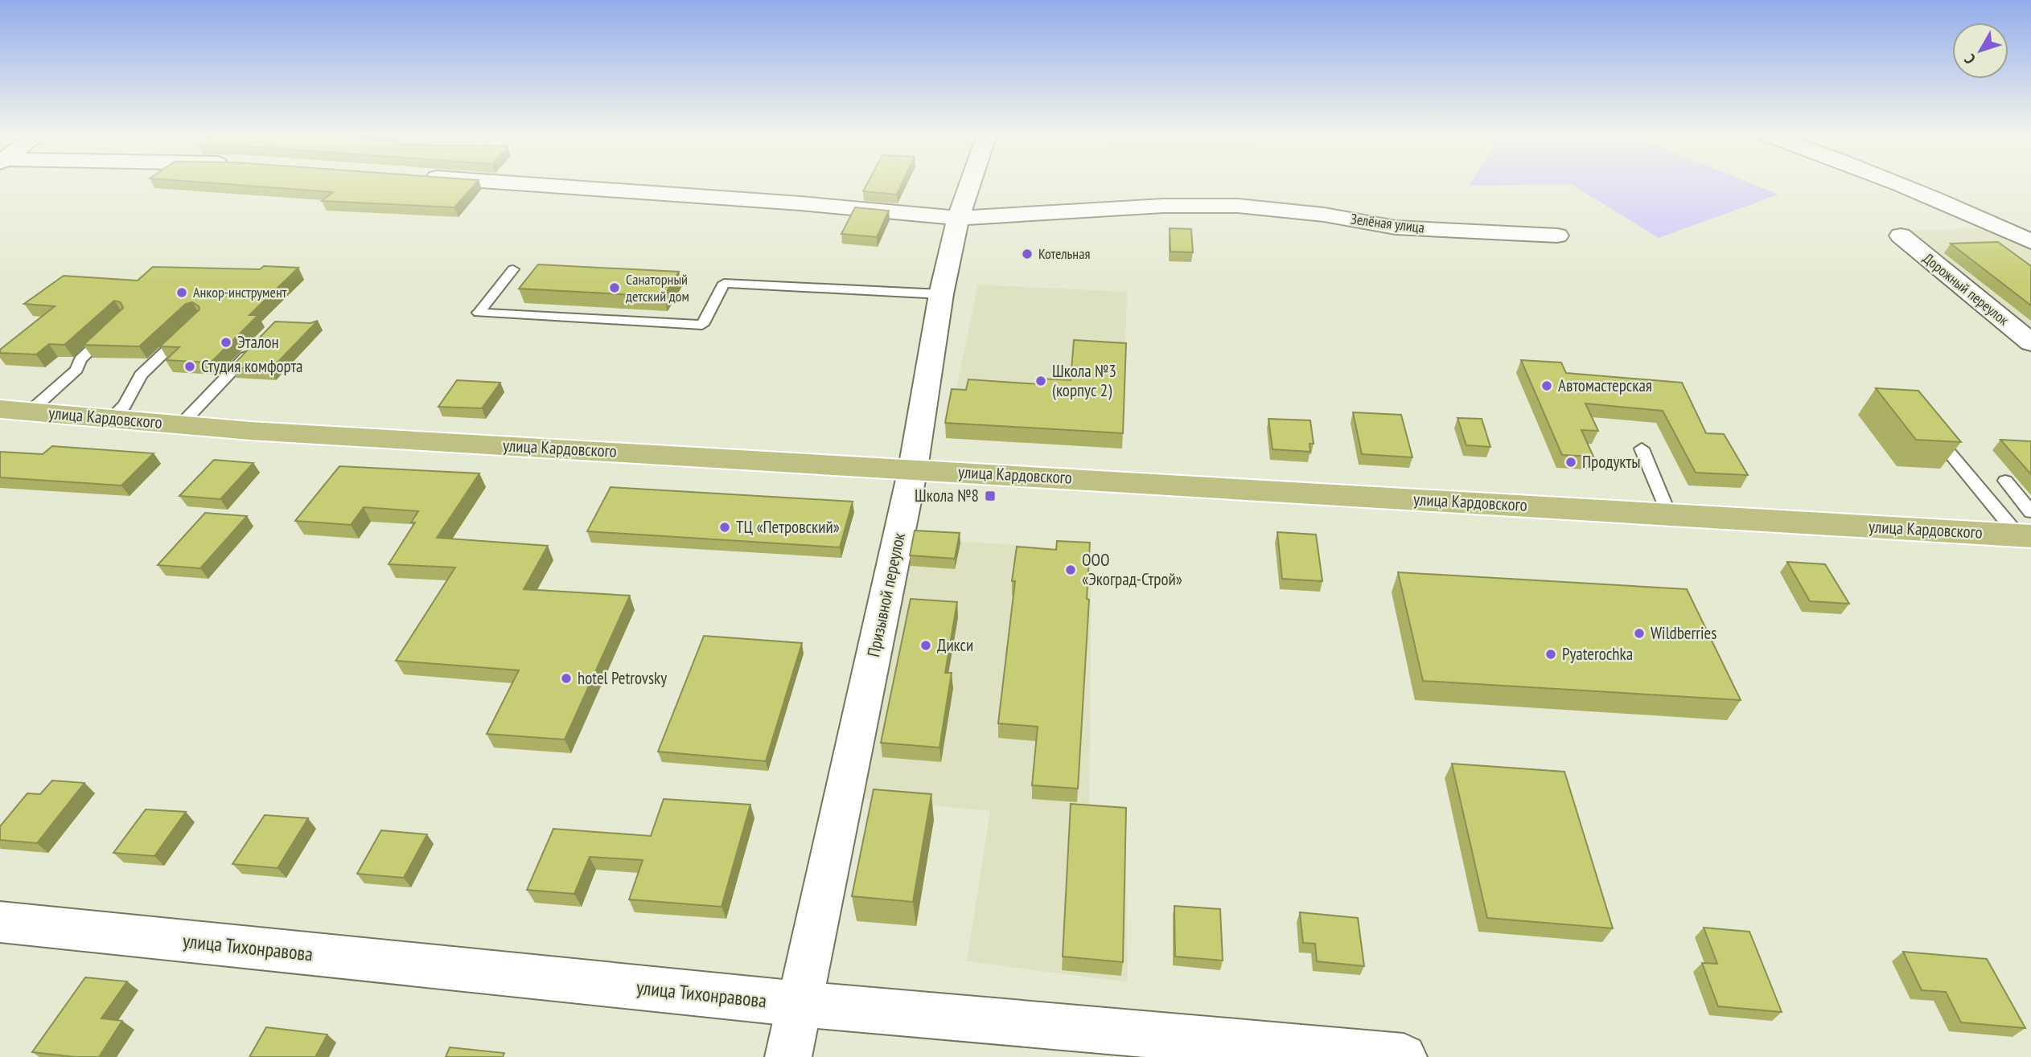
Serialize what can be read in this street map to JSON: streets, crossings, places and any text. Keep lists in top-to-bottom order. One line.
{"streets":{"main road":["улица Кардовского"],"street":["Зелёная улица","Дорожный переулок","Призывной переулок","улица Тихонравова"]},"crossings":[["Зелёная улица","Призывной переулок"],["улица Кардовского","Призывной переулок"],["Призывной переулок","улица Тихонравова"]],"places":{"other":["Котельная","Санаторный детский дом","Анкор-инструмент","Эталон","Студия комфорта","Школа №3 (корпус 2)","Автомастерская","Продукты","ТЦ «Петровский»","ООО «Экоград-Строй»","Wildberries","Дикси","Pyaterochka","hotel Petrovsky"],"transit":["Школа №8"]},"north":"bottom left"}
